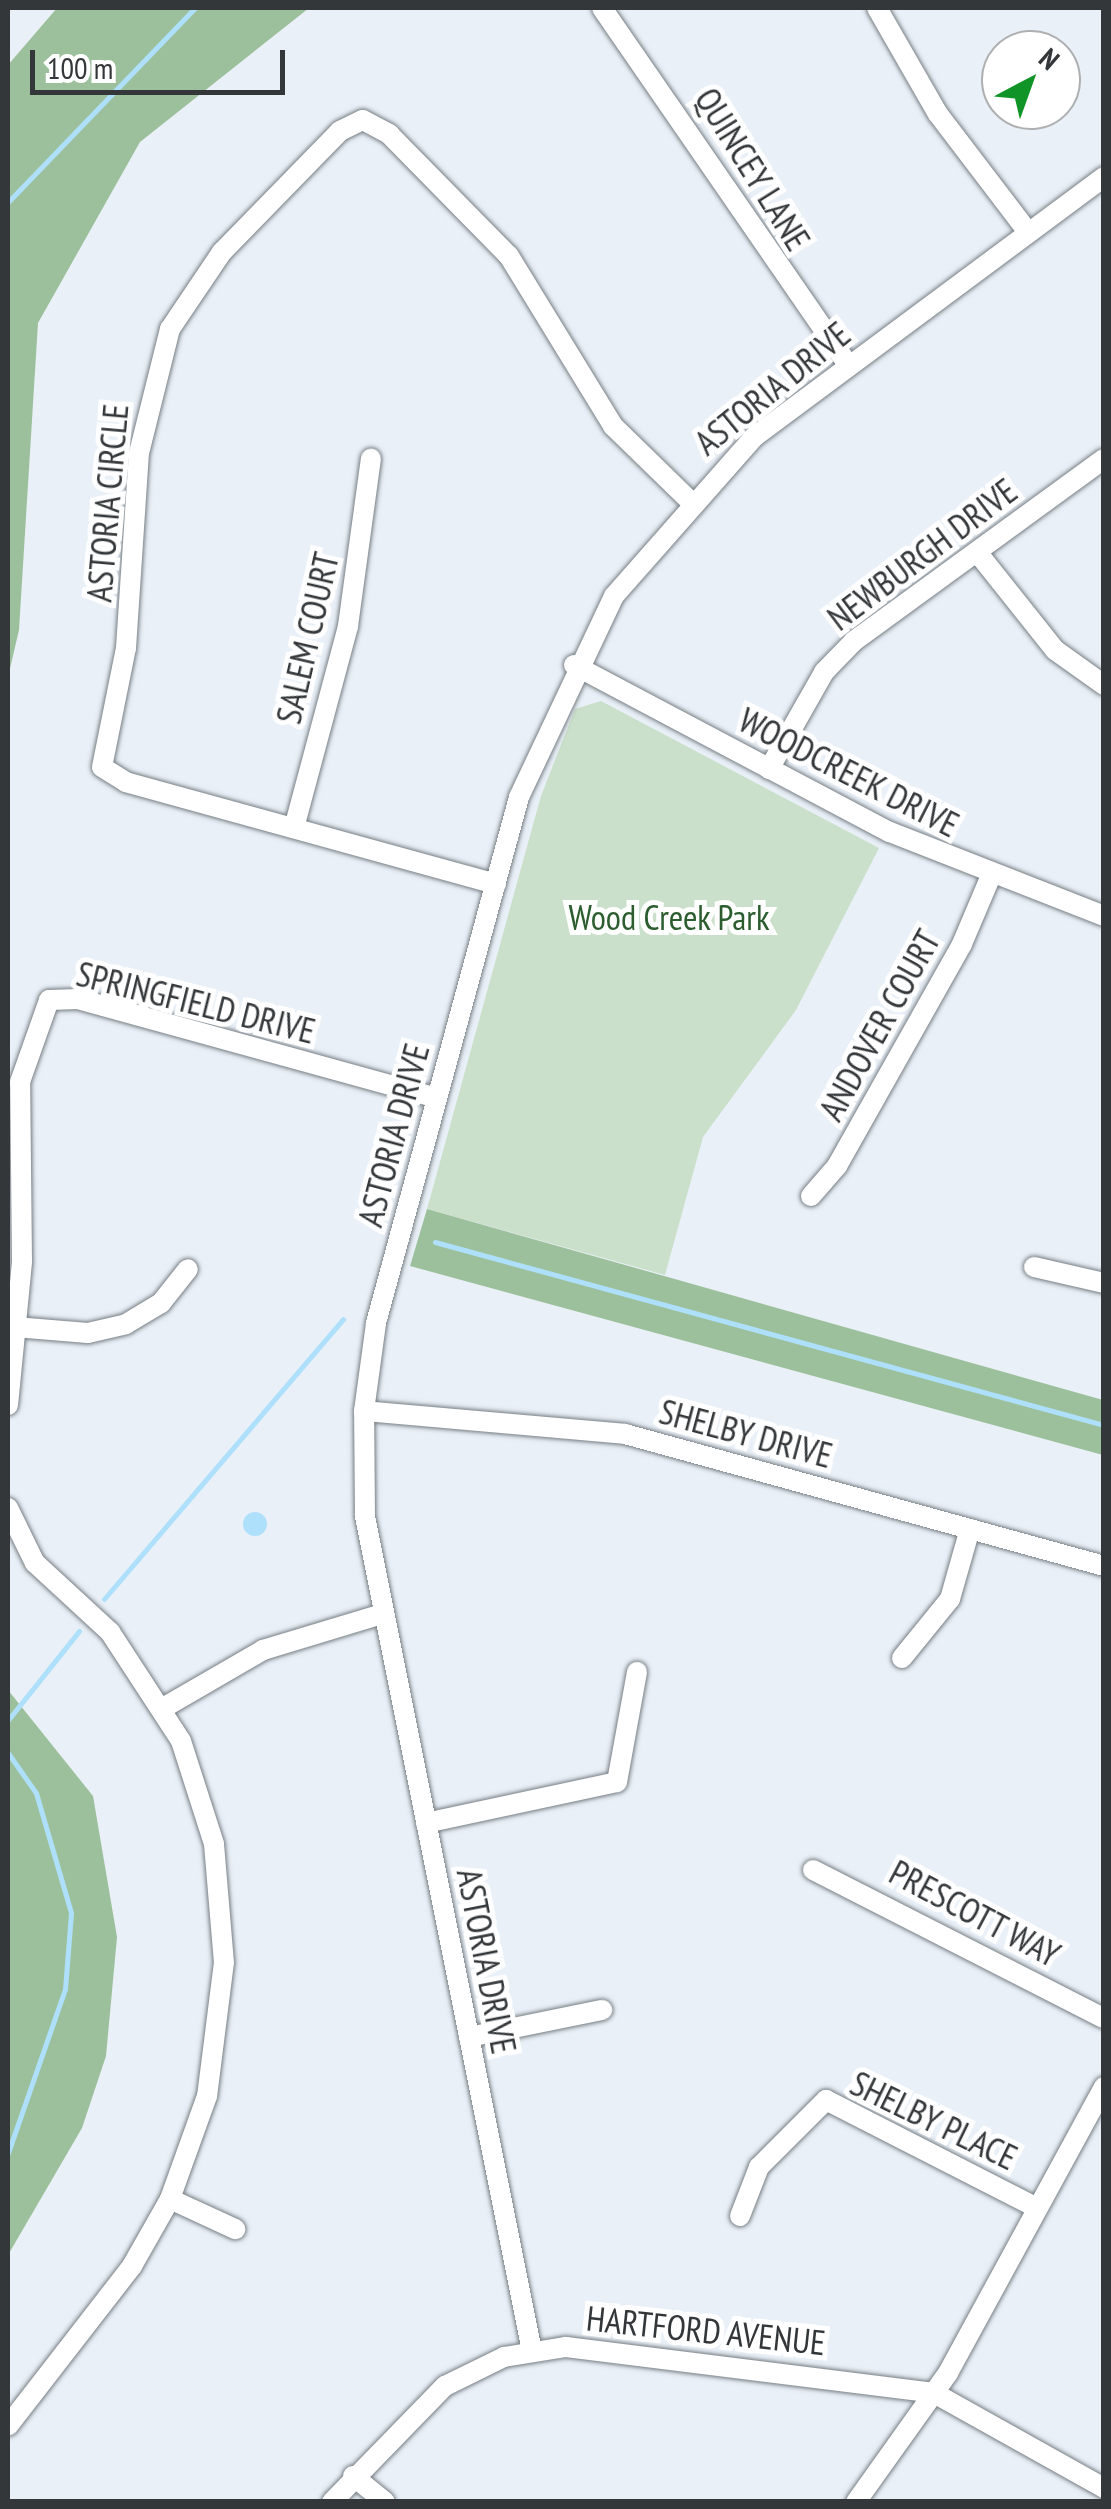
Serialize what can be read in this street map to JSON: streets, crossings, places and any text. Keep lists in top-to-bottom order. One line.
{"streets":{"street":["QUINCEY LANE","ASTORIA DRIVE","ASTORIA CIRCLE","NEWBURGH DRIVE","SALEM COURT","WOODCREEK DRIVE","SPRINGFIELD DRIVE","ANDOVER COURT","SHELBY DRIVE","PRESCOTT WAY","SHELBY PLACE","HARTFORD AVENUE"]},"crossings":[["QUINCEY LANE","ASTORIA DRIVE"],["ASTORIA DRIVE","ASTORIA CIRCLE"],["ASTORIA DRIVE","WOODCREEK DRIVE"],["ASTORIA DRIVE","SPRINGFIELD DRIVE"],["ASTORIA DRIVE","SHELBY DRIVE"],["ASTORIA DRIVE","HARTFORD AVENUE"],["ASTORIA CIRCLE","SALEM COURT"],["NEWBURGH DRIVE","WOODCREEK DRIVE"],["WOODCREEK DRIVE","ANDOVER COURT"]],"parks":["Wood Creek Park"],"scale_bar":"100 m","north":"top right"}
